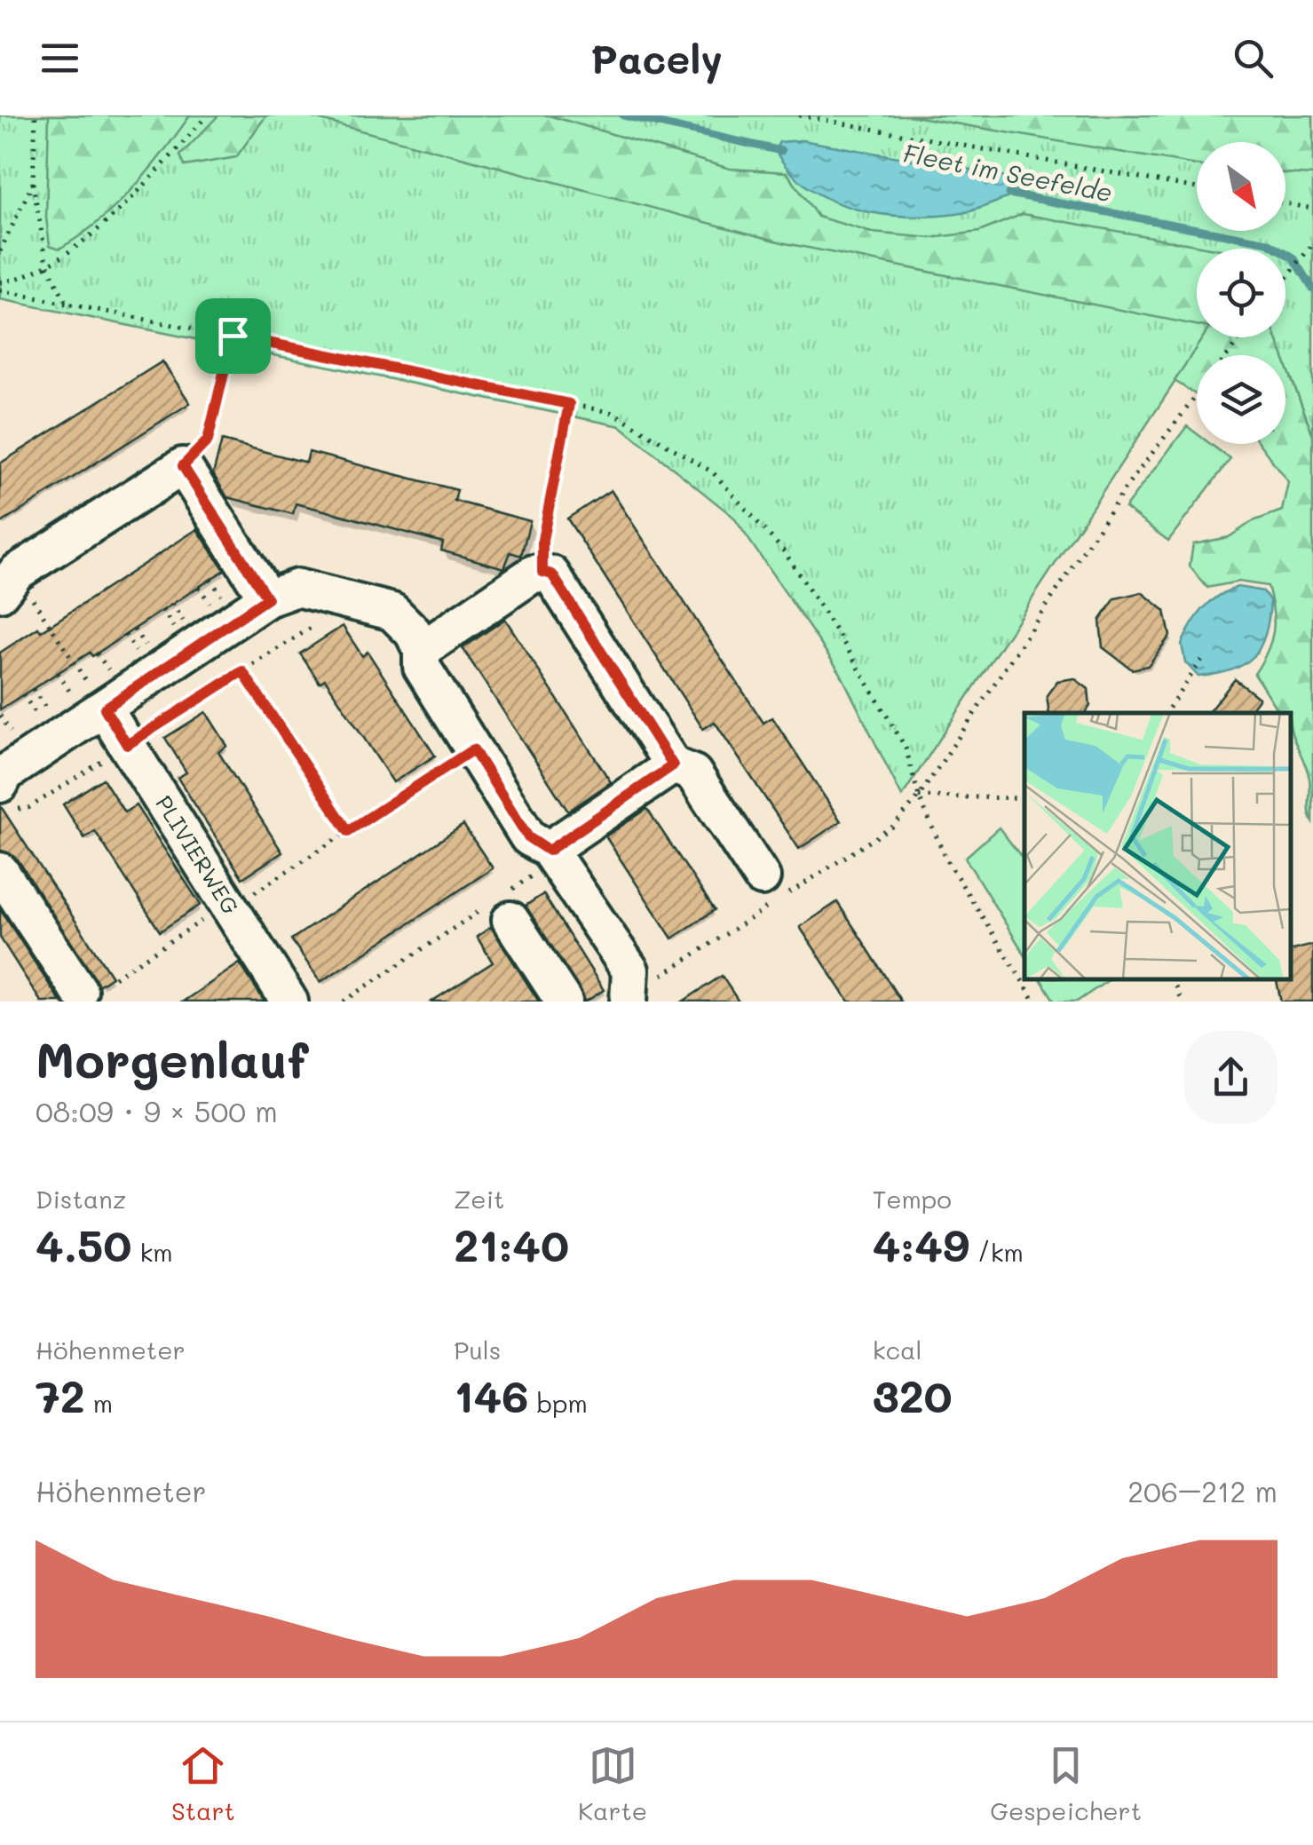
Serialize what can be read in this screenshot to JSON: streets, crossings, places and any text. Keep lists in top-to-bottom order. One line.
{"streets":{"street":["PLIVIERWEG"]},"water":["Fleet im Seefelde"],"north":"bottom right","page":{"header":"Pacely","heading":["Morgenlauf","08:09 · 9 × 500 m"],"stats":[["Distanz","4.50 km"],["Zeit","21:40"],["Tempo","4:49 /km"],["Höhenmeter","72 m"],["Puls","146 bpm"],["kcal","320"]],"chart":["Höhenmeter","206–212 m"],"tabs":["Start","Karte","Gespeichert"]}}
